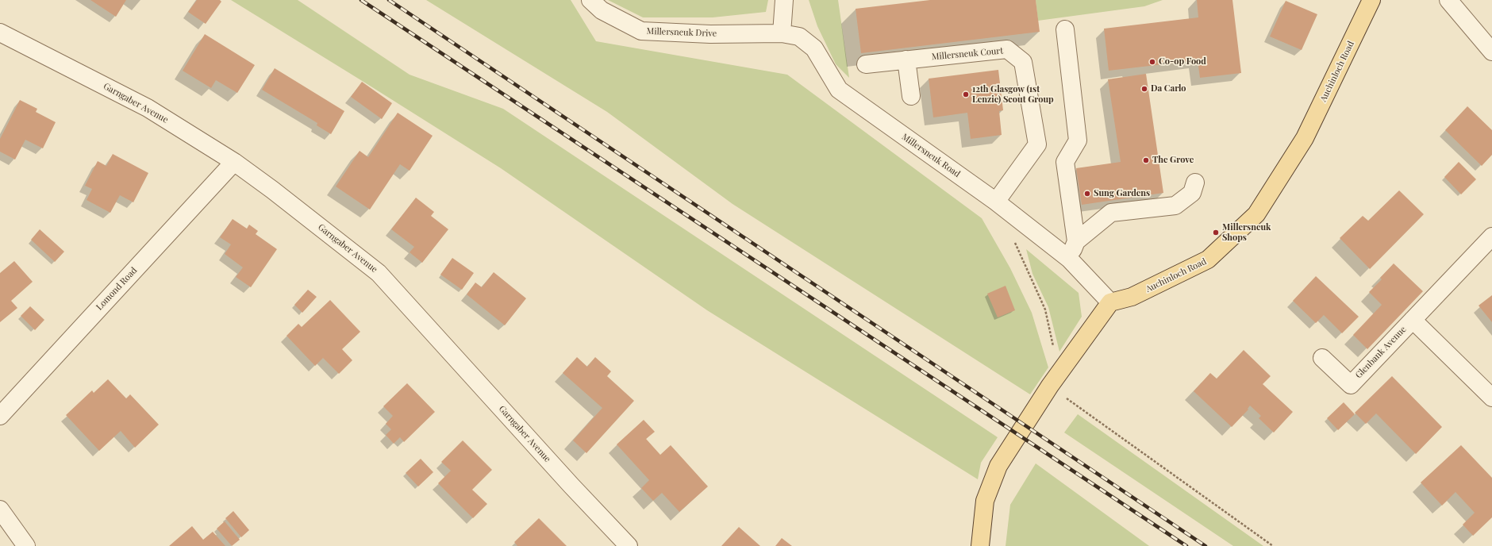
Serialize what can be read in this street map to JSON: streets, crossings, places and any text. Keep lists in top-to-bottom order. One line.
{"streets":{"main road":["Auchinloch Road"],"street":["Millersneuk Drive","Millersneuk Court","Garngaber Avenue","Millersneuk Road","Lomond Road","Glenbank Avenue"]},"crossings":[["Millersneuk Drive","Millersneuk Road"],["Millersneuk Court","Millersneuk Road"],["Auchinloch Road","Millersneuk Road"],["Garngaber Avenue","Lomond Road"]],"places":["Co-op Food","Da Carlo","12th Glasgow (1st Lenzie) Scout Group","The Grove","Sung Gardens","Millersneuk Shops"]}
